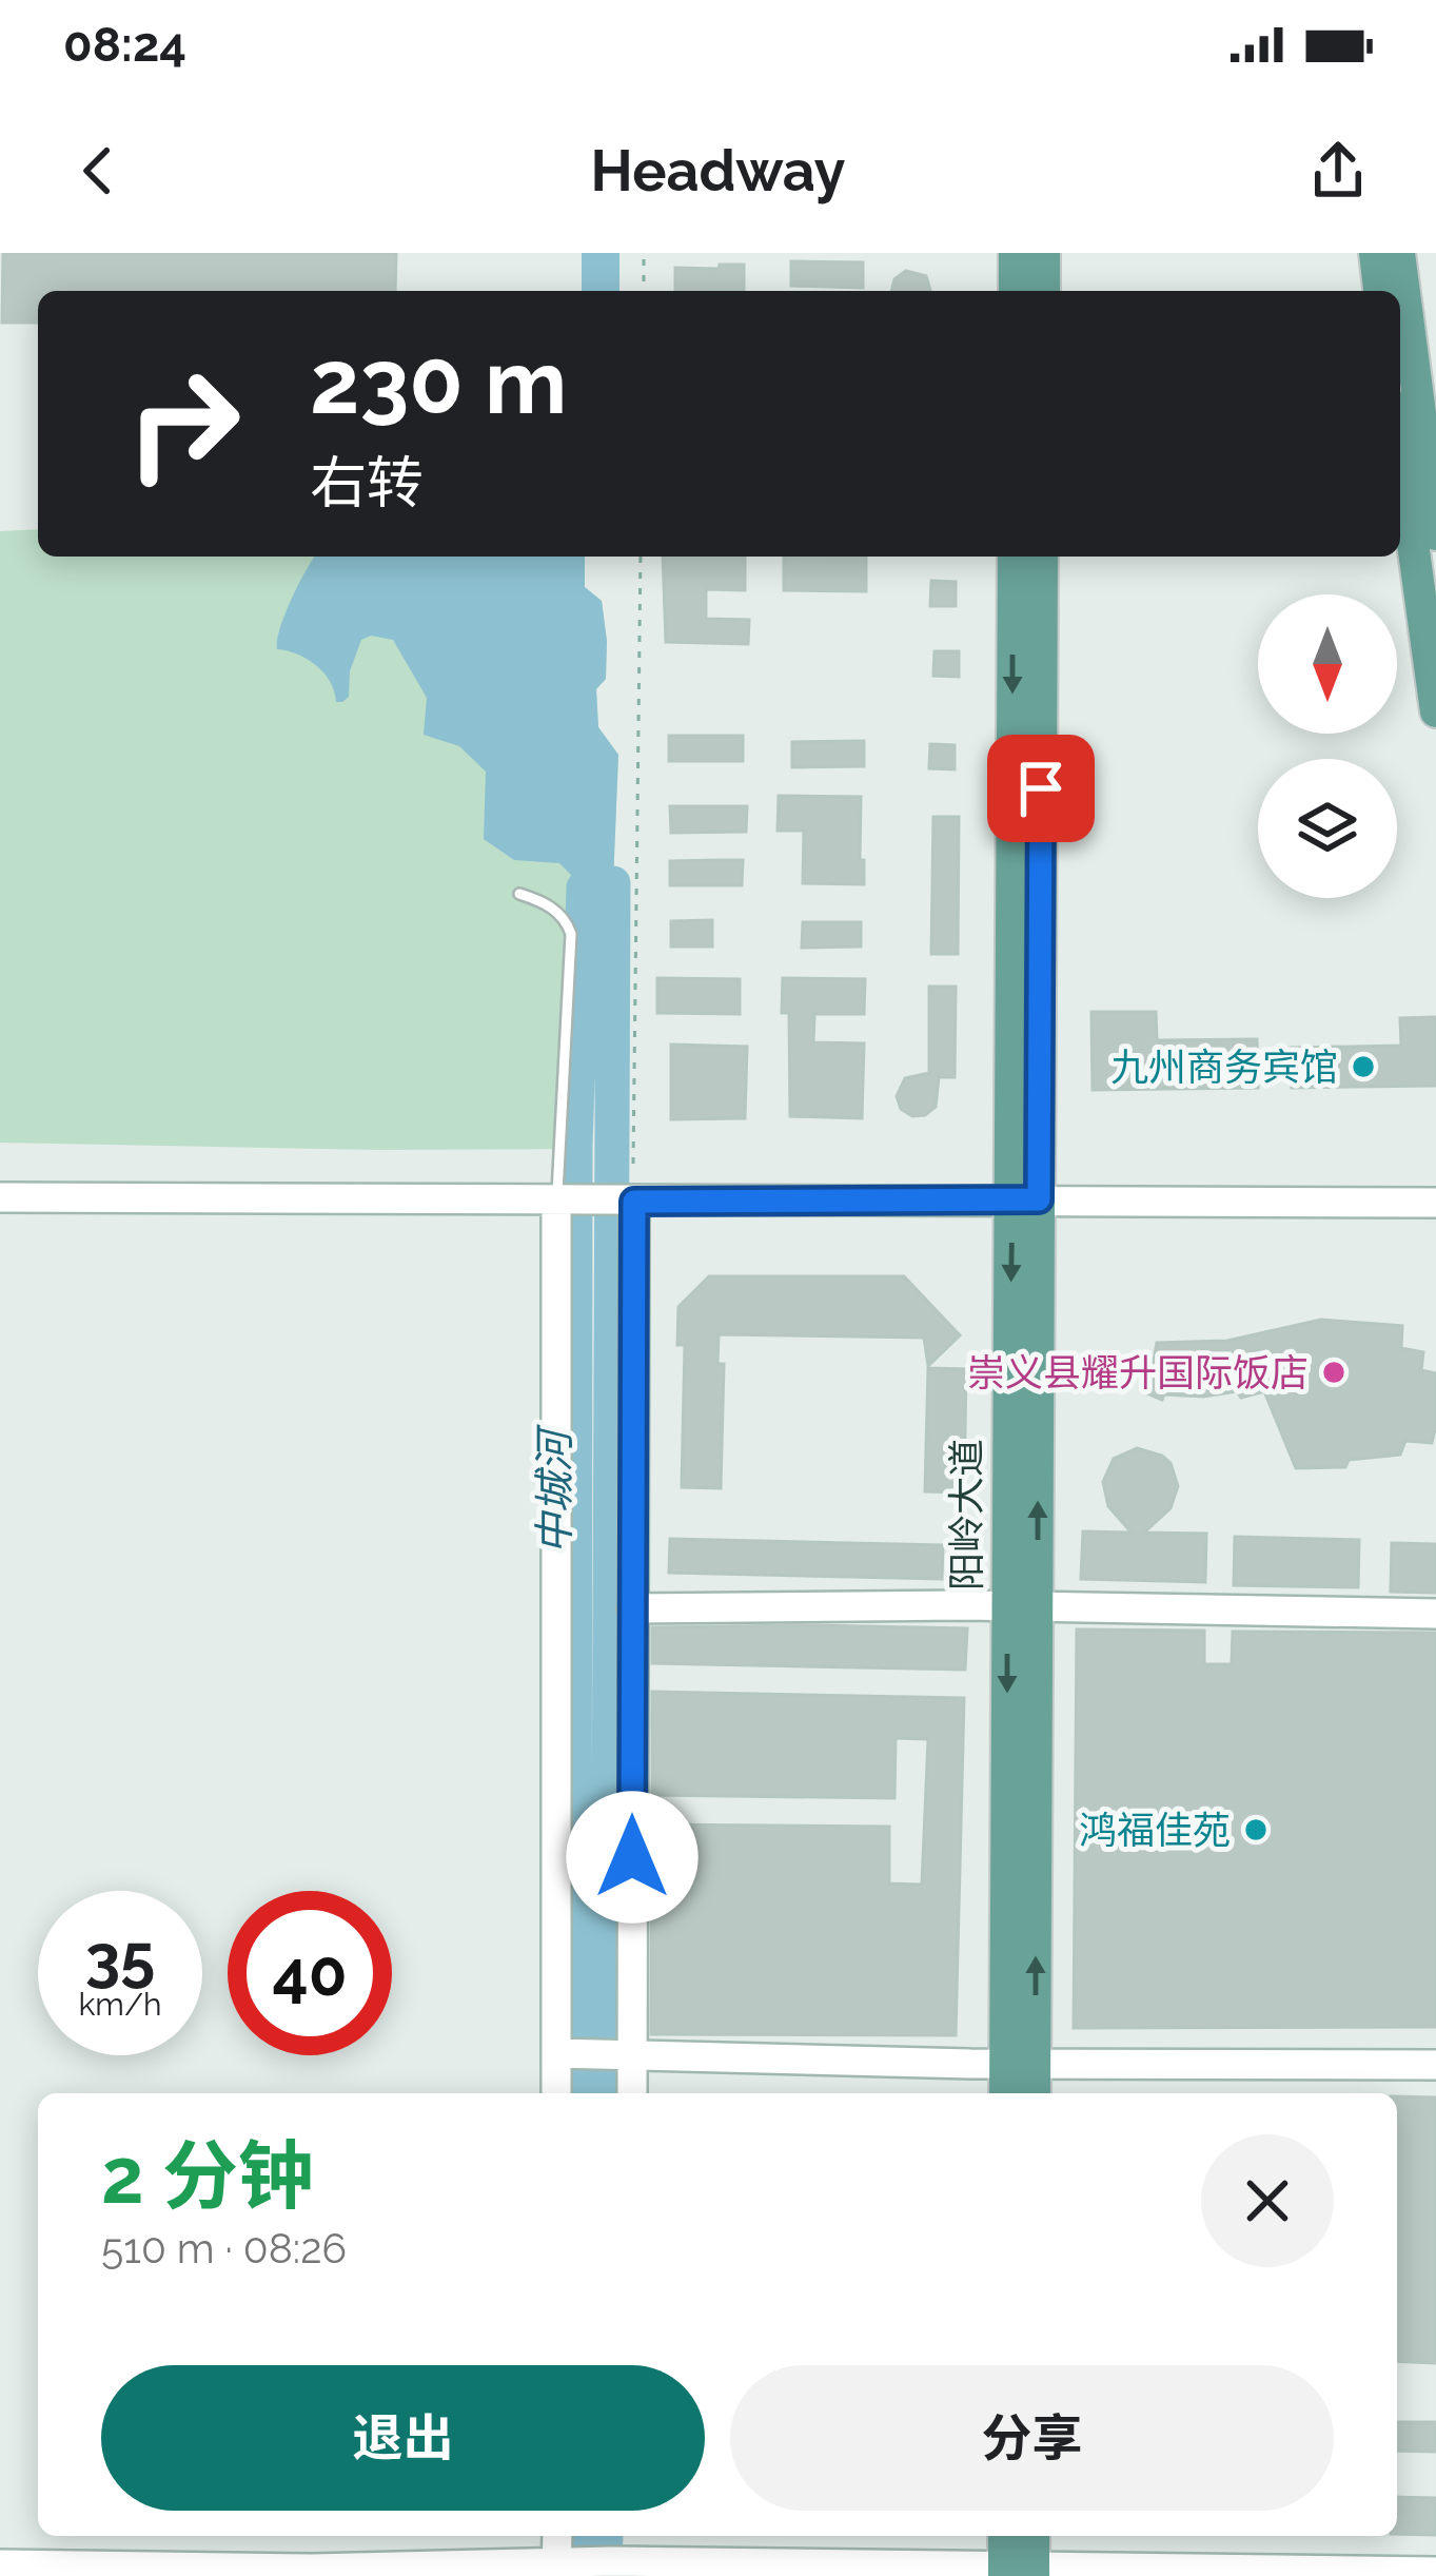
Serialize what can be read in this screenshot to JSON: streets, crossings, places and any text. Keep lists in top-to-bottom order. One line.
{"streets":{"main road":["阳岭大道"]},"water":["中城河"],"places":["九州商务宾馆","崇义县耀升国际饭店","鸿福佳苑"],"north":"bottom","page":{"status":"08:24","header":"Headway","turn":["230 m","右转"],"speed":"35 km/h","limit":"40","heading":["2 分钟","510 m · 08:26"],"buttons":["退出","分享"]}}
